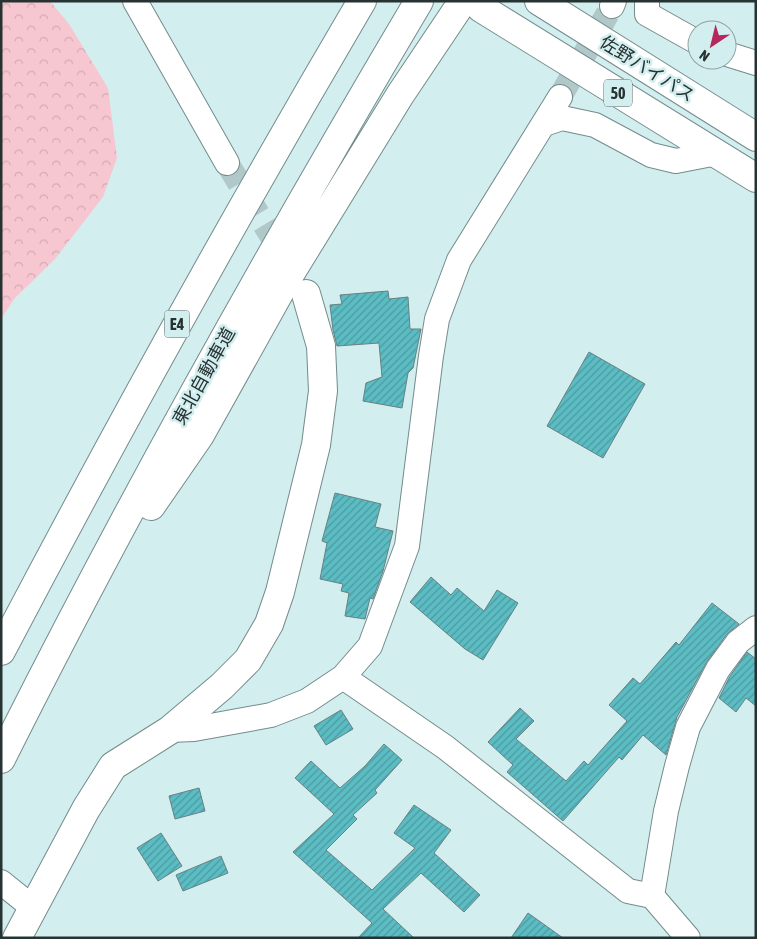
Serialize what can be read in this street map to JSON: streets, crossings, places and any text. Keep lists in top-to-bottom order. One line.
{"streets":{"main road":["佐野バイパス","50","E4","東北自動車道"]},"north":"bottom left"}
